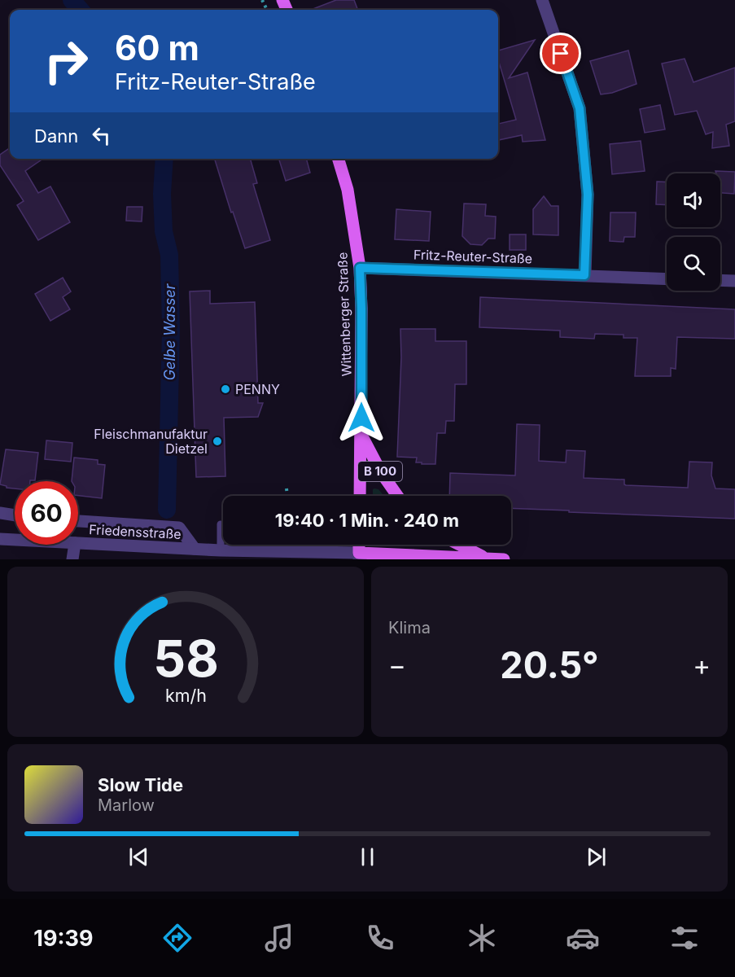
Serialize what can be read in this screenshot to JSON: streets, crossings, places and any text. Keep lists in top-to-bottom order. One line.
{"streets":{"main road":["Wittenberger Straße","B 100","Friedensstraße"],"street":["Fritz-Reuter-Straße"]},"crossings":[["Fritz-Reuter-Straße","Wittenberger Straße"],["Wittenberger Straße","B 100"]],"water":["Gelbe Wasser"],"places":["PENNY","Fleischmanufaktur Dietzel"],"page":{"turn":["60 m","Fritz-Reuter-Straße"],"then":"Dann","limit":"60","trip":"19:40 · 1 Min. · 240 m","tile":"Klima","heat":["−","20.5°","+"],"song":["Slow Tide","Marlow"],"tabs":"19:39","gauge":["58","km/h"]}}
